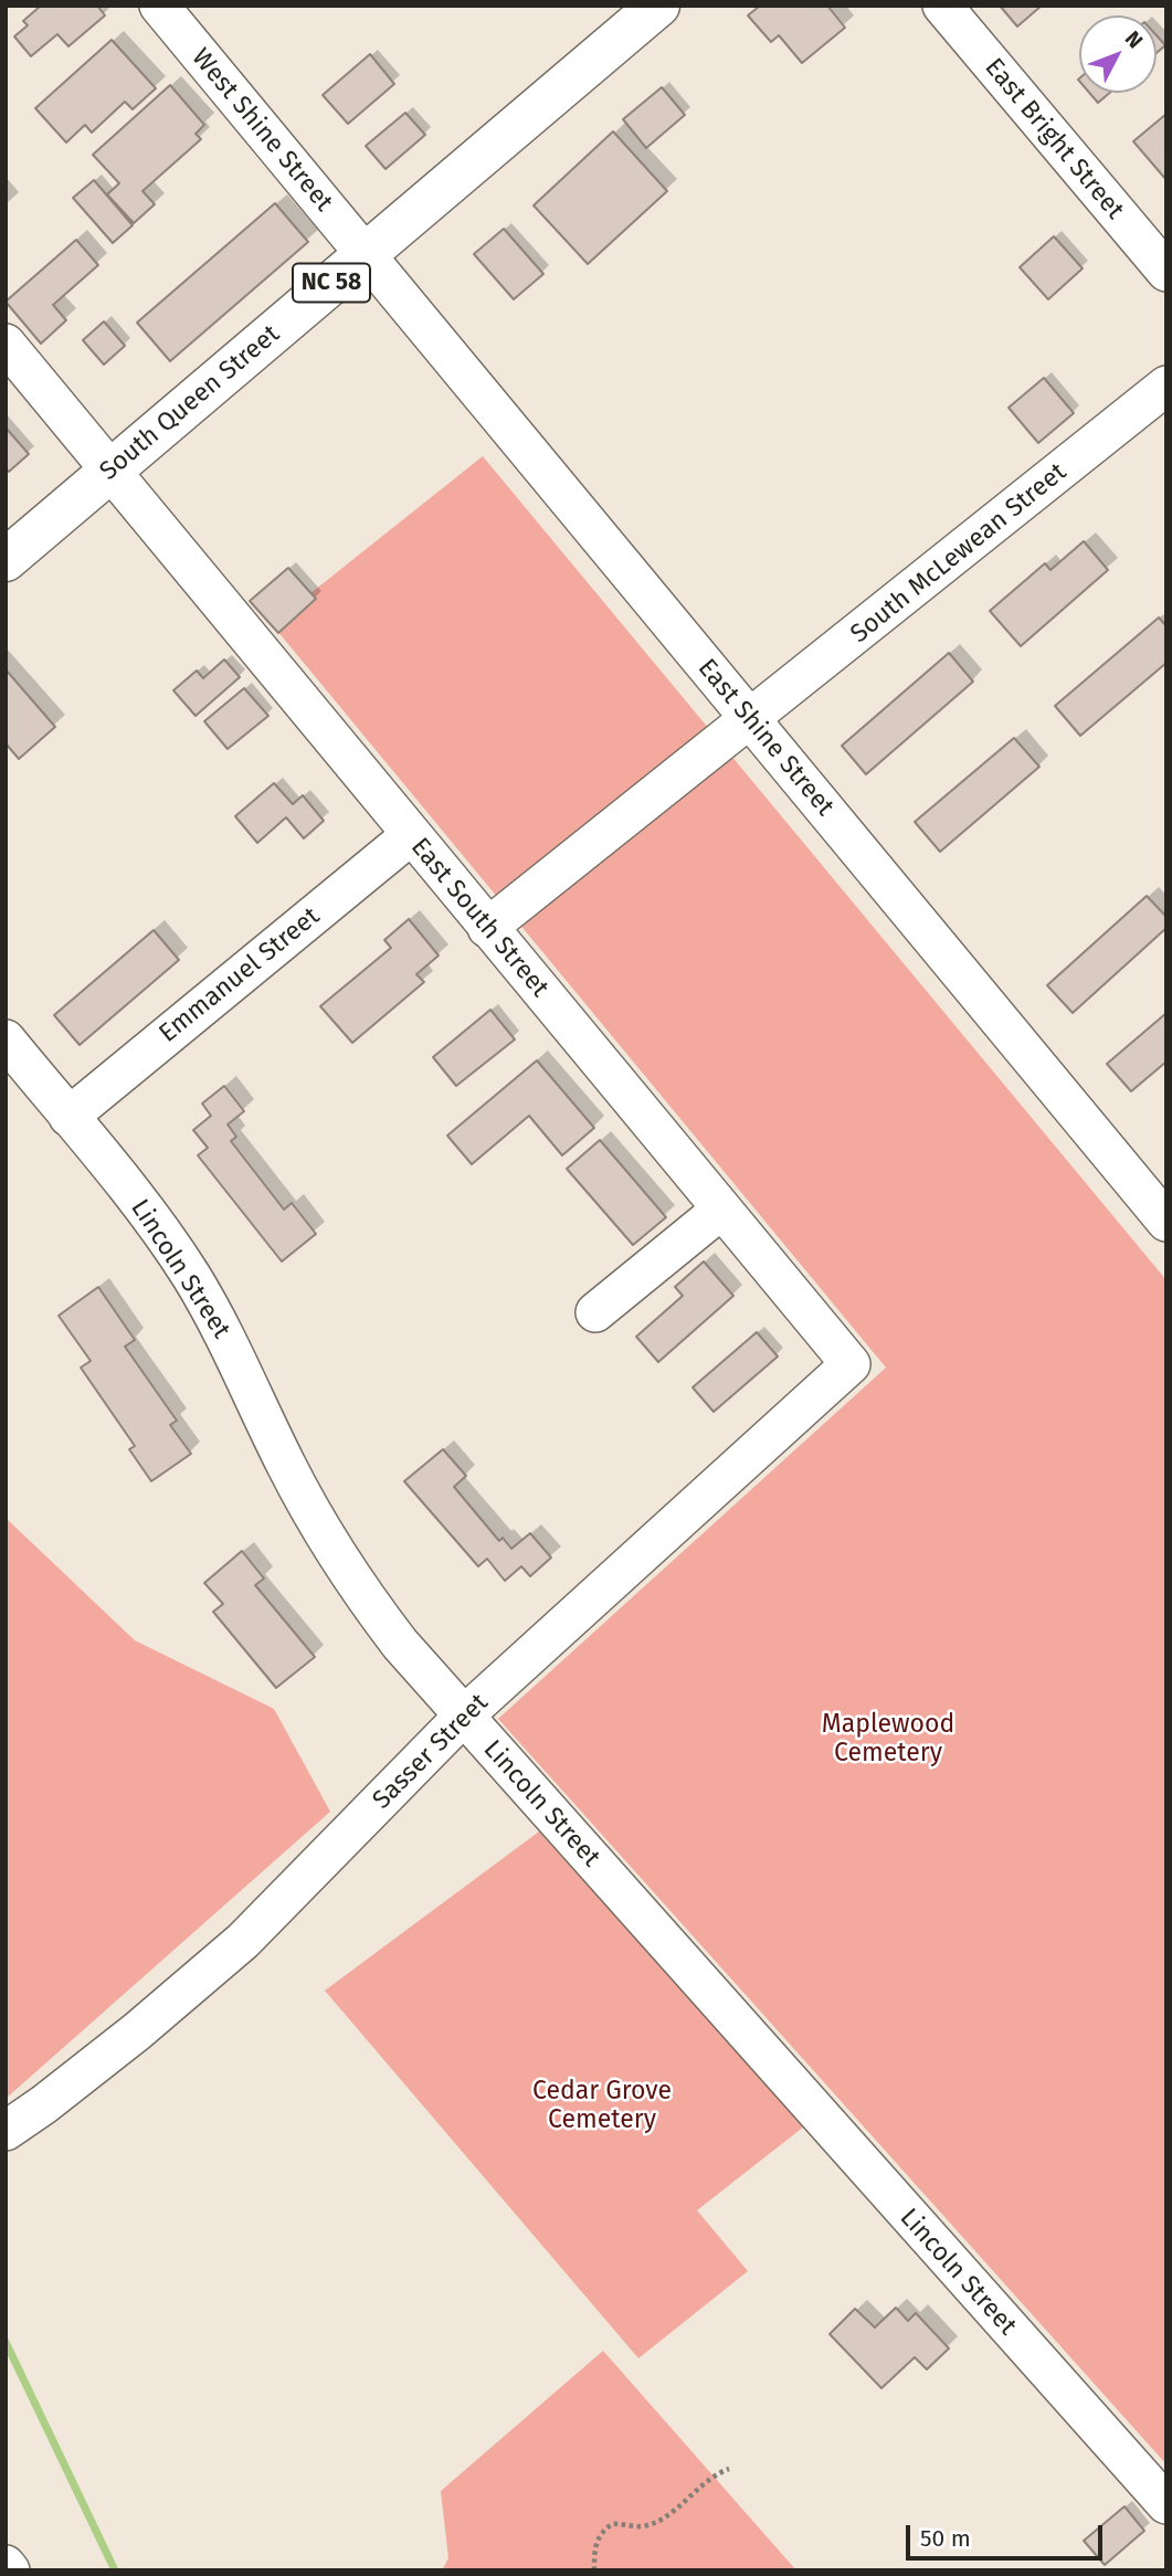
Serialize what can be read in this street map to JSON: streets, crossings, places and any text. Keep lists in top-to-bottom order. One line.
{"streets":{"main road":["NC 58","South Queen Street"],"street":["West Shine Street","East Bright Street","South McLewean Street","East Shine Street","East South Street","Emmanuel Street","Lincoln Street","Sasser Street"]},"crossings":[["West Shine Street","South Queen Street"],["West Shine Street","East Shine Street"],["South Queen Street","East Shine Street"],["South Queen Street","East South Street"],["South McLewean Street","East Shine Street"],["South McLewean Street","East South Street"],["East South Street","Emmanuel Street"],["East South Street","Sasser Street"],["Emmanuel Street","Lincoln Street"],["Lincoln Street","Sasser Street"]],"parks":["Maplewood Cemetery","Cedar Grove Cemetery"],"scale_bar":"50 m","north":"top right"}
